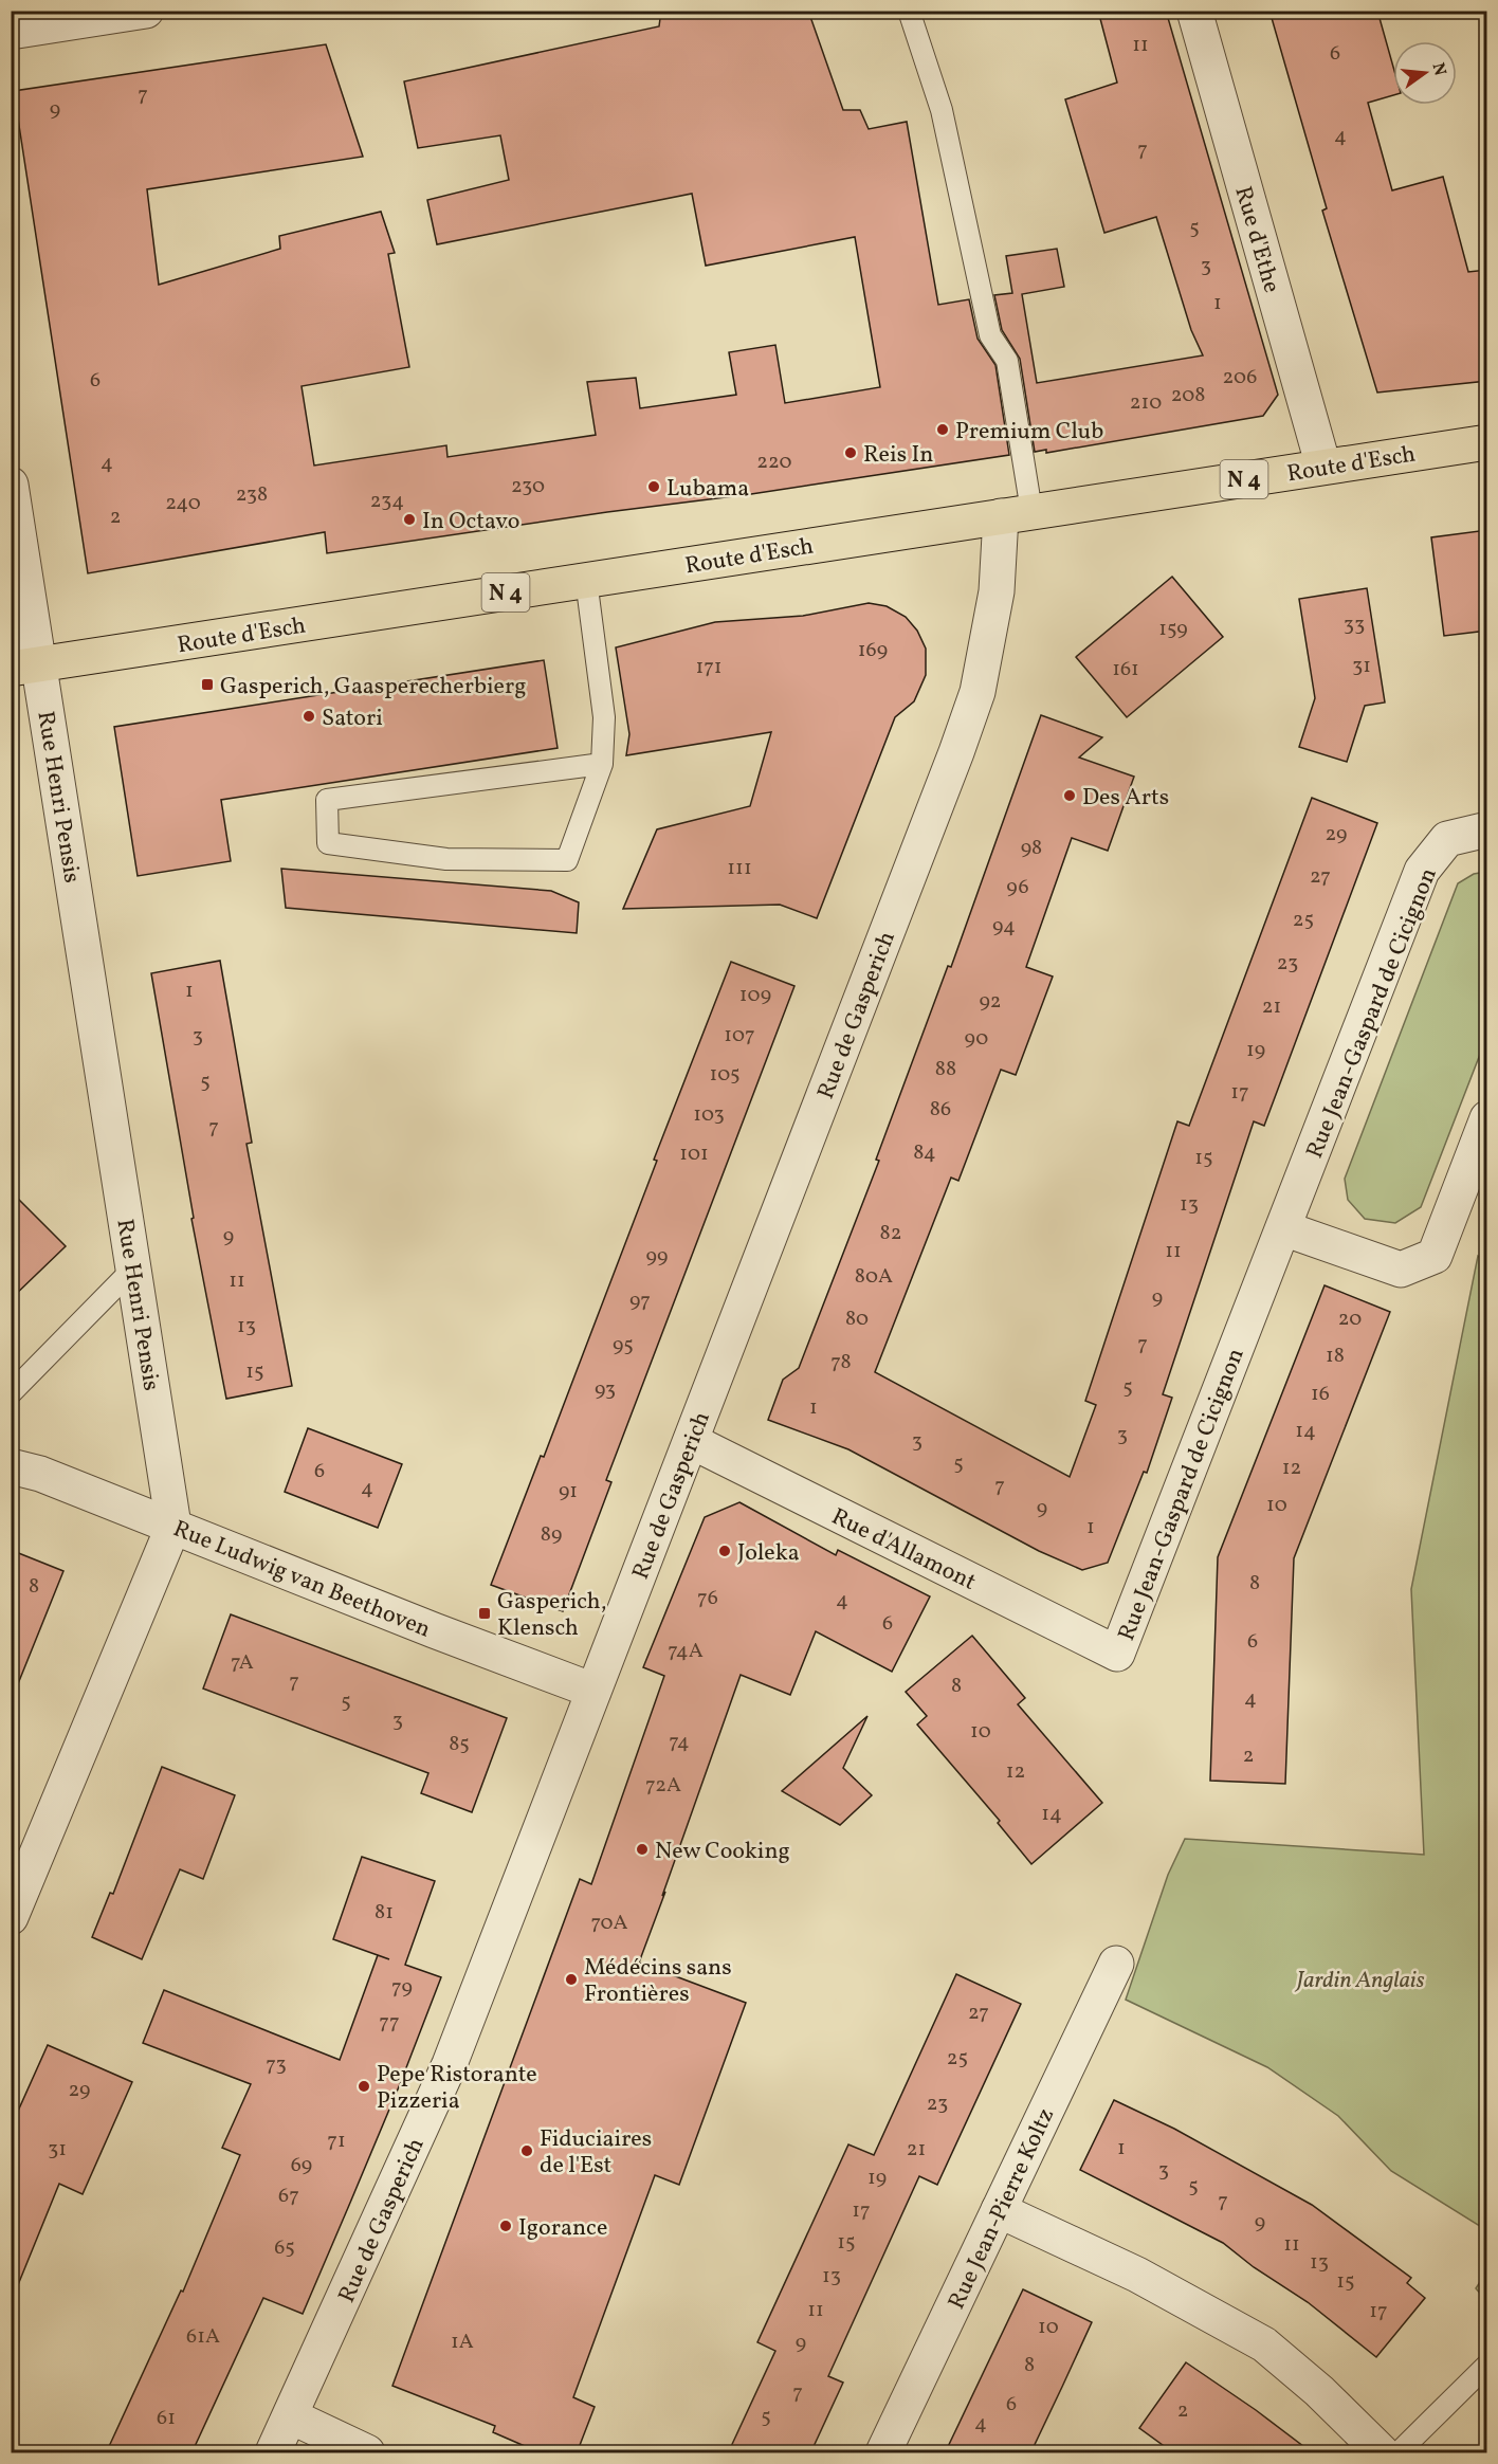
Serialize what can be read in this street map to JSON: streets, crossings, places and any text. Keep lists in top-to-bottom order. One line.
{"streets":{"main road":["Route d'Esch","N 4"],"street":["Rue d'Ethe","Rue Henri Pensis","Rue Jean-Gaspard de Cicignon","Rue de Gasperich","Rue d'Allamont","Rue Ludwig van Beethoven","Rue Jean-Pierre Koltz"]},"crossings":[["Rue d'Ethe","Route d'Esch"],["Route d'Esch","Rue Henri Pensis"],["Route d'Esch","Rue de Gasperich"],["Rue Henri Pensis","Rue Ludwig van Beethoven"],["Rue Jean-Gaspard de Cicignon","Rue d'Allamont"],["Rue de Gasperich","Rue d'Allamont"],["Rue de Gasperich","Rue Ludwig van Beethoven"]],"parks":["Jardin Anglais"],"places":{"other":["Premium Club","Reis In","Lubama","In Octavo","Satori","Des Arts","Joleka","New Cooking","Médécins sans Frontières","Pepe Ristorante Pizzeria","Fiduciaires de l'Est","Igorance"],"transit":["Gasperich, Gaasperecherbierg","Gasperich, Klensch"]},"house_numbers":["11","6","7","9","4","7","5","3","1","206","6","208","210","220","4","230","238","234","240","2","33","159","169","31","171","161","29","98","111","27","96","25","94","23","1","109","92","21","107","3","90","19","88","105","5","17","86","103","7","84","101","15","13","82","9","11","99","80A","11","9","97","80","20","13","7","95","18","78","15","5","93","16","1","14","3","3","5","12","6","7","4","91","10","9","1","89","8","8","76","4","6","6","74A","7A","7","8","4","5","3","10","74","85","2","12","72A","14","81","70A","79","27","77","25","73","29","23","71","1","31","21","69","3","19","5","67","7","17","9","15","11","65","13","13","15","11","17","10","61A","1A","9","8","7","6","2","5","61","4"],"north":"right"}
